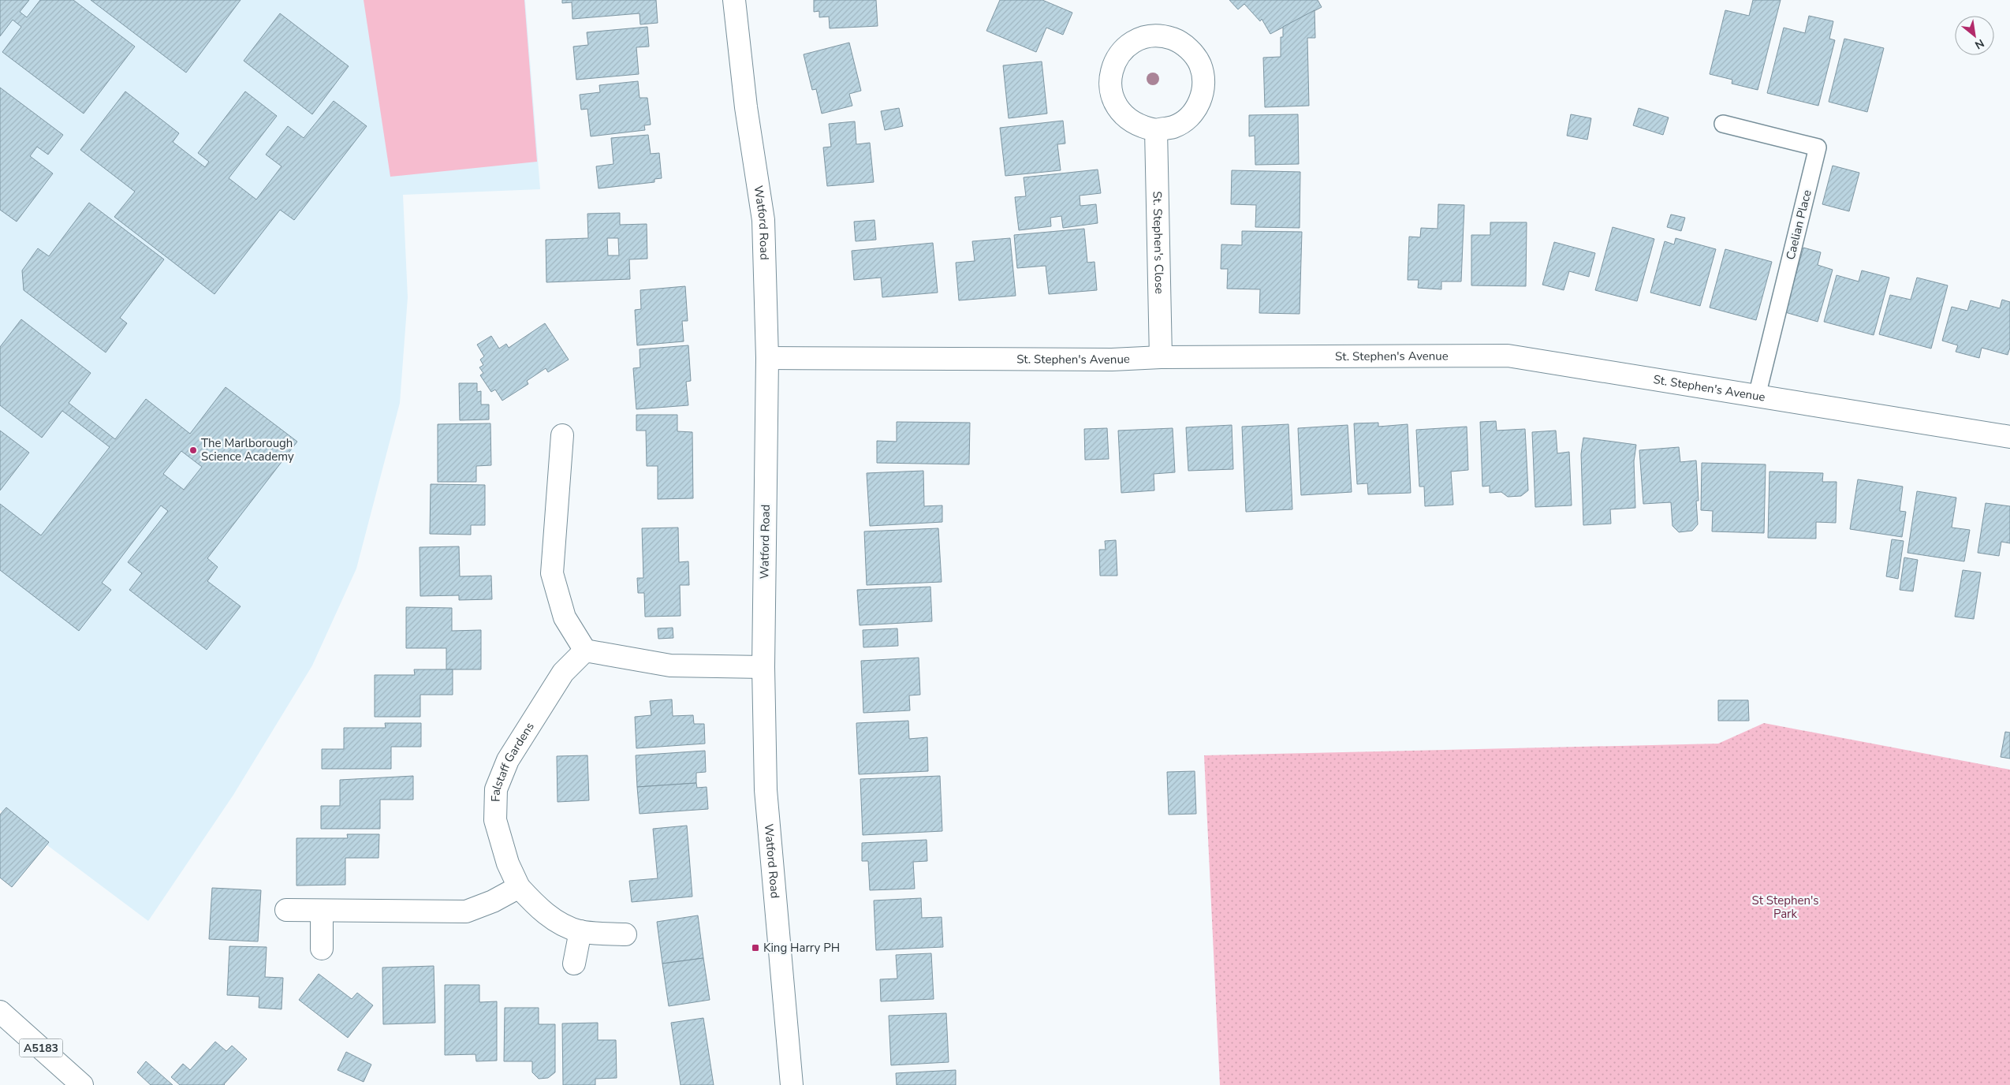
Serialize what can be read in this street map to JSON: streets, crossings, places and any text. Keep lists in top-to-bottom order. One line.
{"streets":{"street":["Watford Road","St. Stephen's Close","St. Stephen's Avenue","Falstaff Gardens","A5183"],"lane":["Caelian Place"]},"crossings":[["Watford Road","St. Stephen's Avenue"],["Caelian Place","St. Stephen's Avenue"],["St. Stephen's Close","St. Stephen's Avenue"]],"parks":["St Stephen's Park"],"places":{"other":["The Marlborough Science Academy"],"transit":["King Harry PH"]},"north":"bottom right"}
